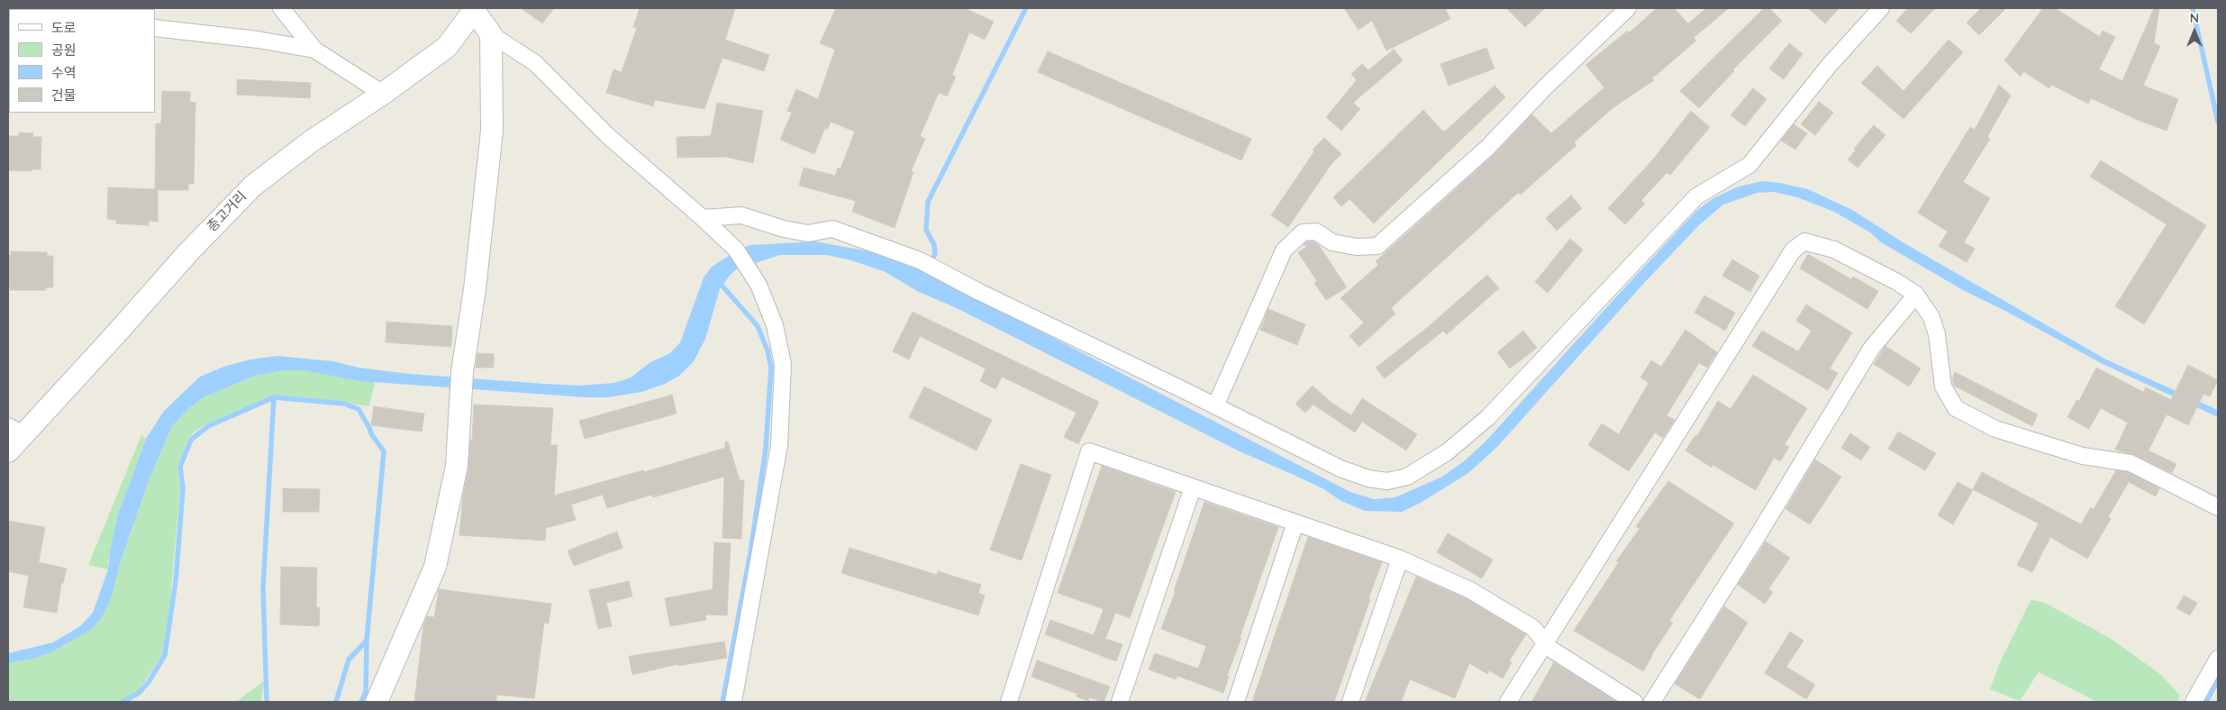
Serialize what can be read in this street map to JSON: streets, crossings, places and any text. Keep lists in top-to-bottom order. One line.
{"streets":{"street":["총고거리"]},"legend":["도로","공원","수역","건물"],"north":"top"}
